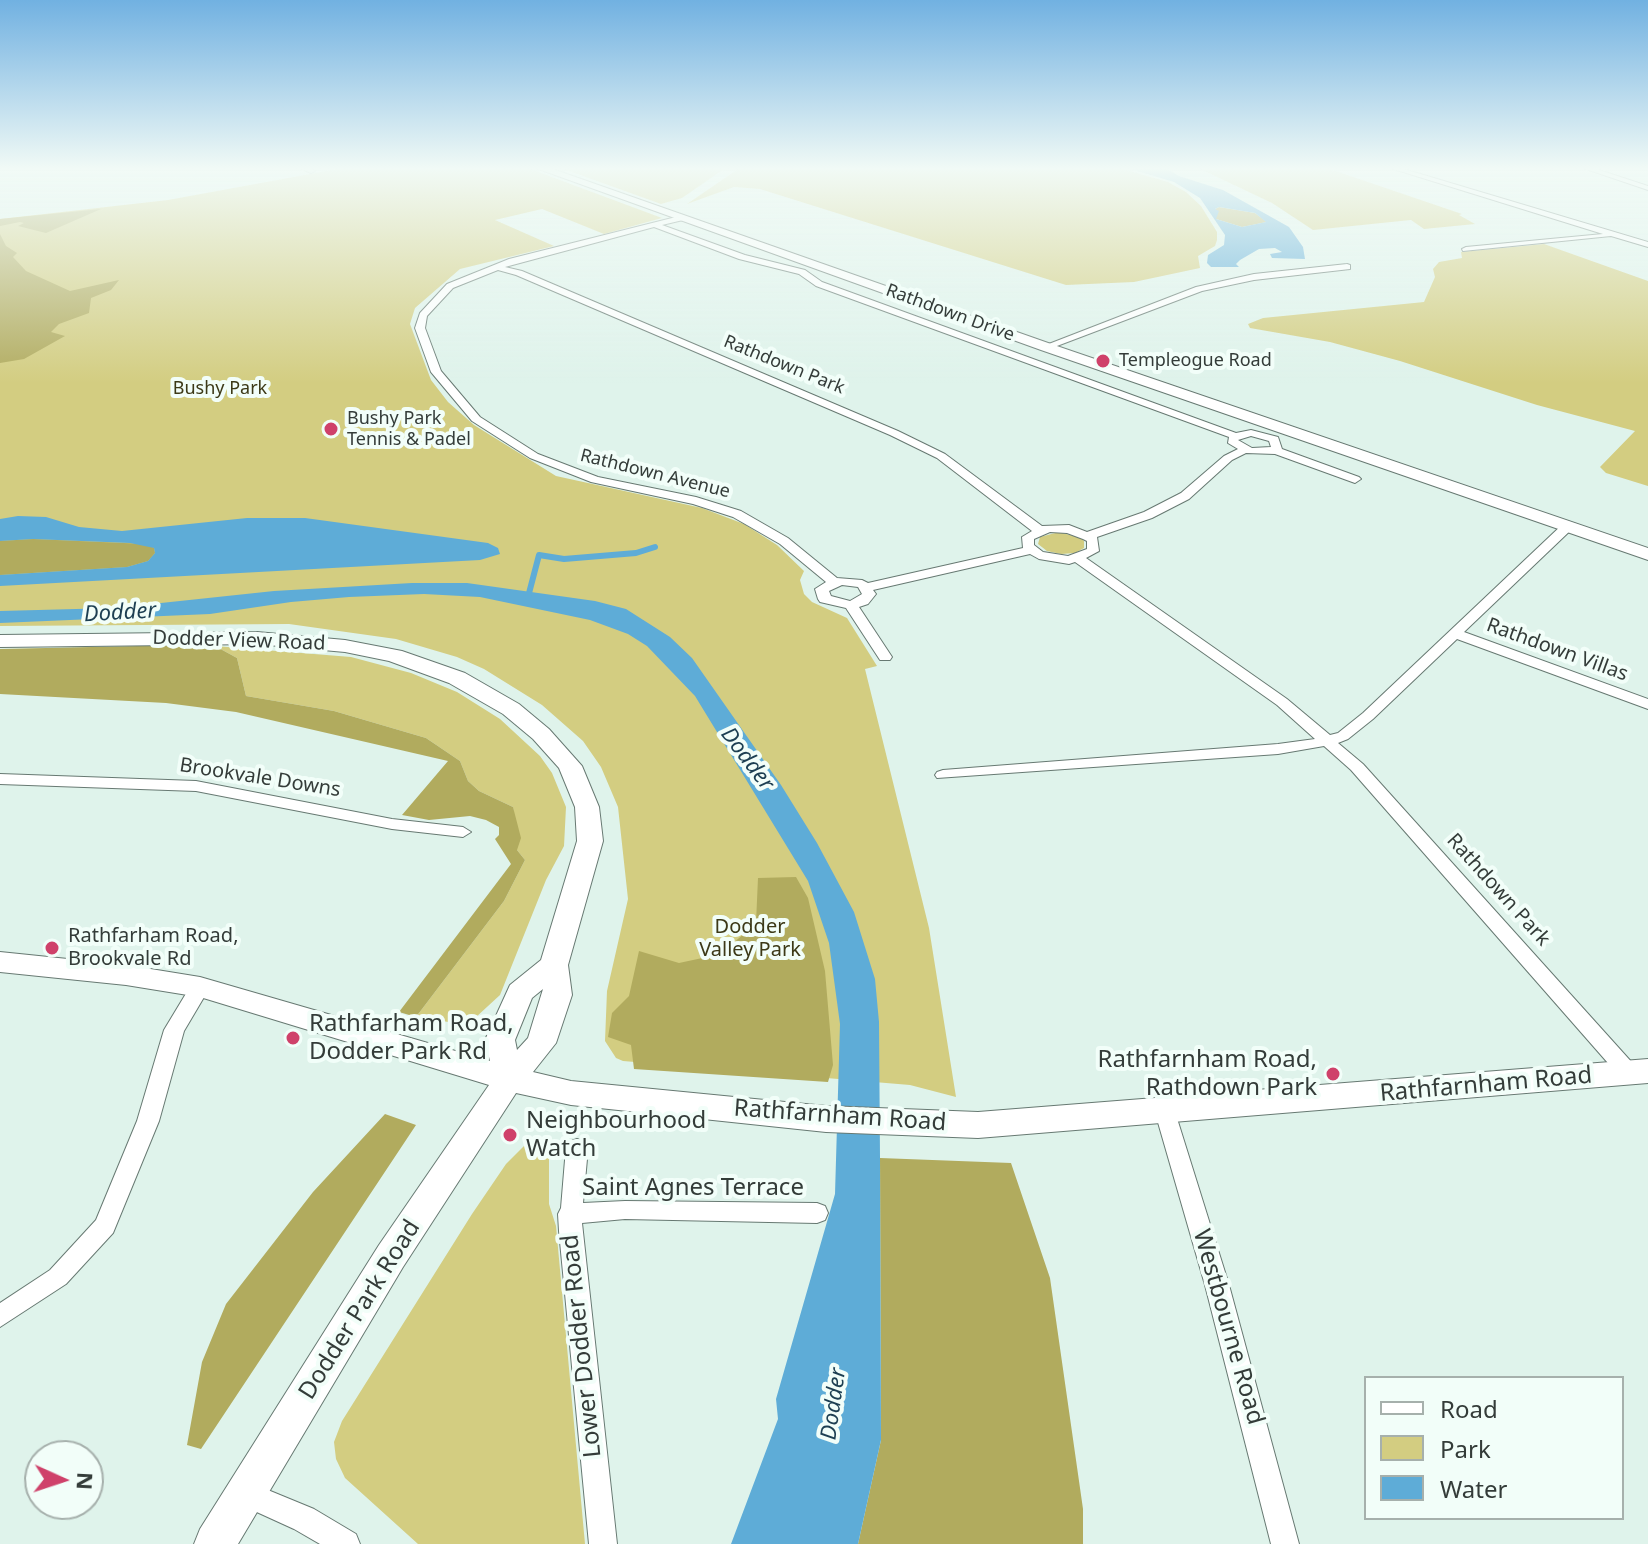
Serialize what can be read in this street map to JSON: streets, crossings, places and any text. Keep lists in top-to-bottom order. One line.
{"streets":{"main road":["Dodder View Road","Rathfarnham Road","Dodder Park Road"],"street":["Rathdown Drive","Rathdown Park","Rathdown Avenue","Rathdown Villas","Brookvale Downs","Saint Agnes Terrace","Westbourne Road","Lower Dodder Road"]},"crossings":[["Rathdown Park","Rathdown Avenue"],["Rathdown Park","Rathfarnham Road"],["Dodder View Road","Rathfarnham Road"],["Dodder View Road","Dodder Park Road"],["Rathfarnham Road","Dodder Park Road"],["Rathfarnham Road","Westbourne Road"],["Saint Agnes Terrace","Lower Dodder Road"]],"water":["Dodder"],"parks":["Bushy Park","Dodder Valley Park"],"places":["Templeogue Road","Bushy Park Tennis & Padel","Rathfarham Road, Brookvale Rd","Rathfarham Road, Dodder Park Rd","Rathfarnham Road, Rathdown Park","Neighbourhood Watch"],"legend":["Road","Park","Water"],"north":"right"}
